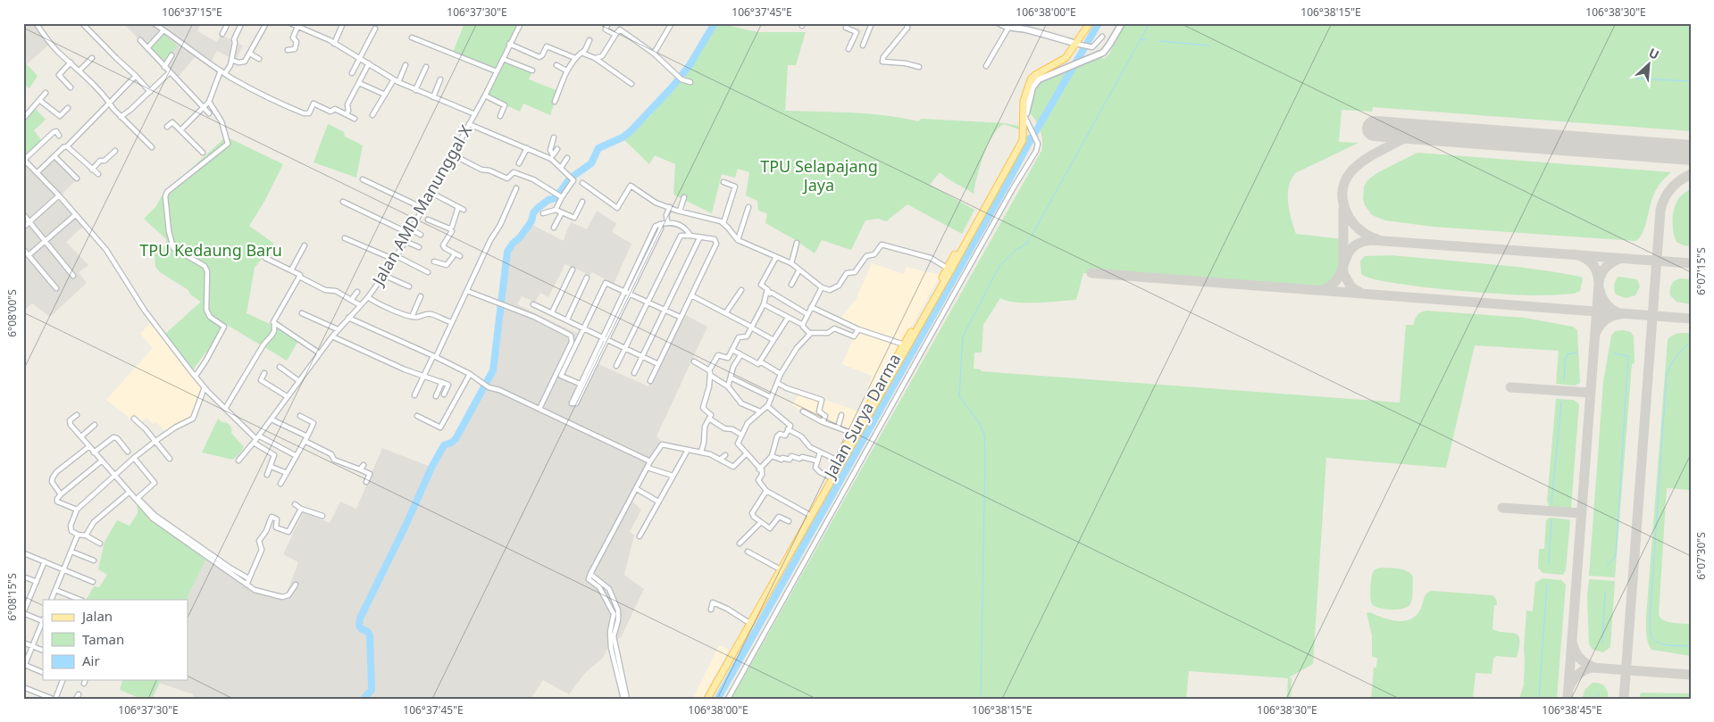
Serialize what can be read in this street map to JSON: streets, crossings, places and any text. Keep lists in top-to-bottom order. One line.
{"streets":{"main road":["Jalan Surya Darma"],"street":["Jalan AMD Manunggal X"]},"parks":["TPU Selapajang Jaya","TPU Kedaung Baru"],"legend":["Jalan","Taman","Air"],"north":"top right","coordinates":["106°37'15\"E","106°37'30\"E","106°37'45\"E","106°38'00\"E","106°38'15\"E","106°38'30\"E","6°07'15\"S","6°08'00\"S","6°07'30\"S","6°08'15\"S","106°38'45\"E"]}
